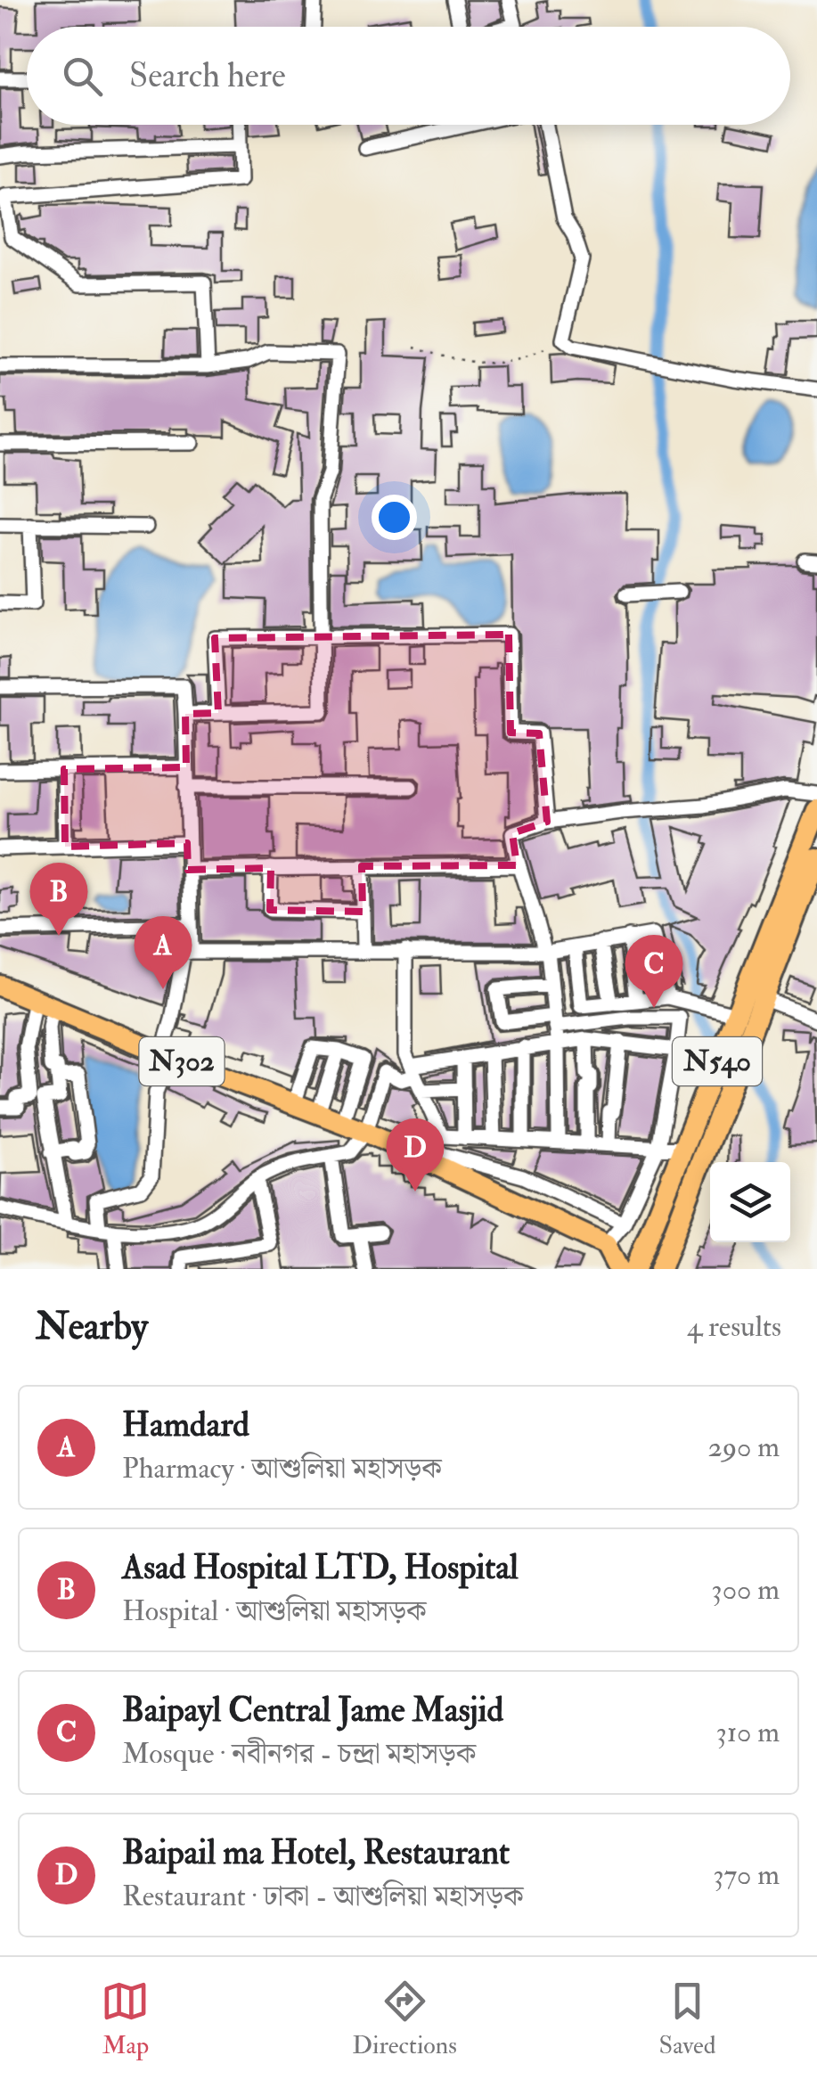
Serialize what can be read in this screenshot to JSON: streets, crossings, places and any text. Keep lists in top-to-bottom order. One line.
{"streets":{"highway":["N302","N540"]},"page":{"search":"Search here","pins":["B","A","C","D"],"heading":["Nearby","4 results"],"list":[{"mark":"A","name":"Hamdard","note":"Pharmacy · আশুলিয়া মহাসড়ক","value":"290 m"},{"mark":"B","name":"Asad Hospital LTD, Hospital","note":"Hospital · আশুলিয়া মহাসড়ক","value":"300 m"},{"mark":"C","name":"Baipayl Central Jame Masjid","note":"Mosque · নবীনগর - চন্দ্রা মহাসড়ক","value":"310 m"},{"mark":"D","name":"Baipail ma Hotel, Restaurant","note":"Restaurant · ঢাকা - আশুলিয়া মহাসড়ক","value":"370 m"}],"nav":["Map","Directions","Saved"]}}
